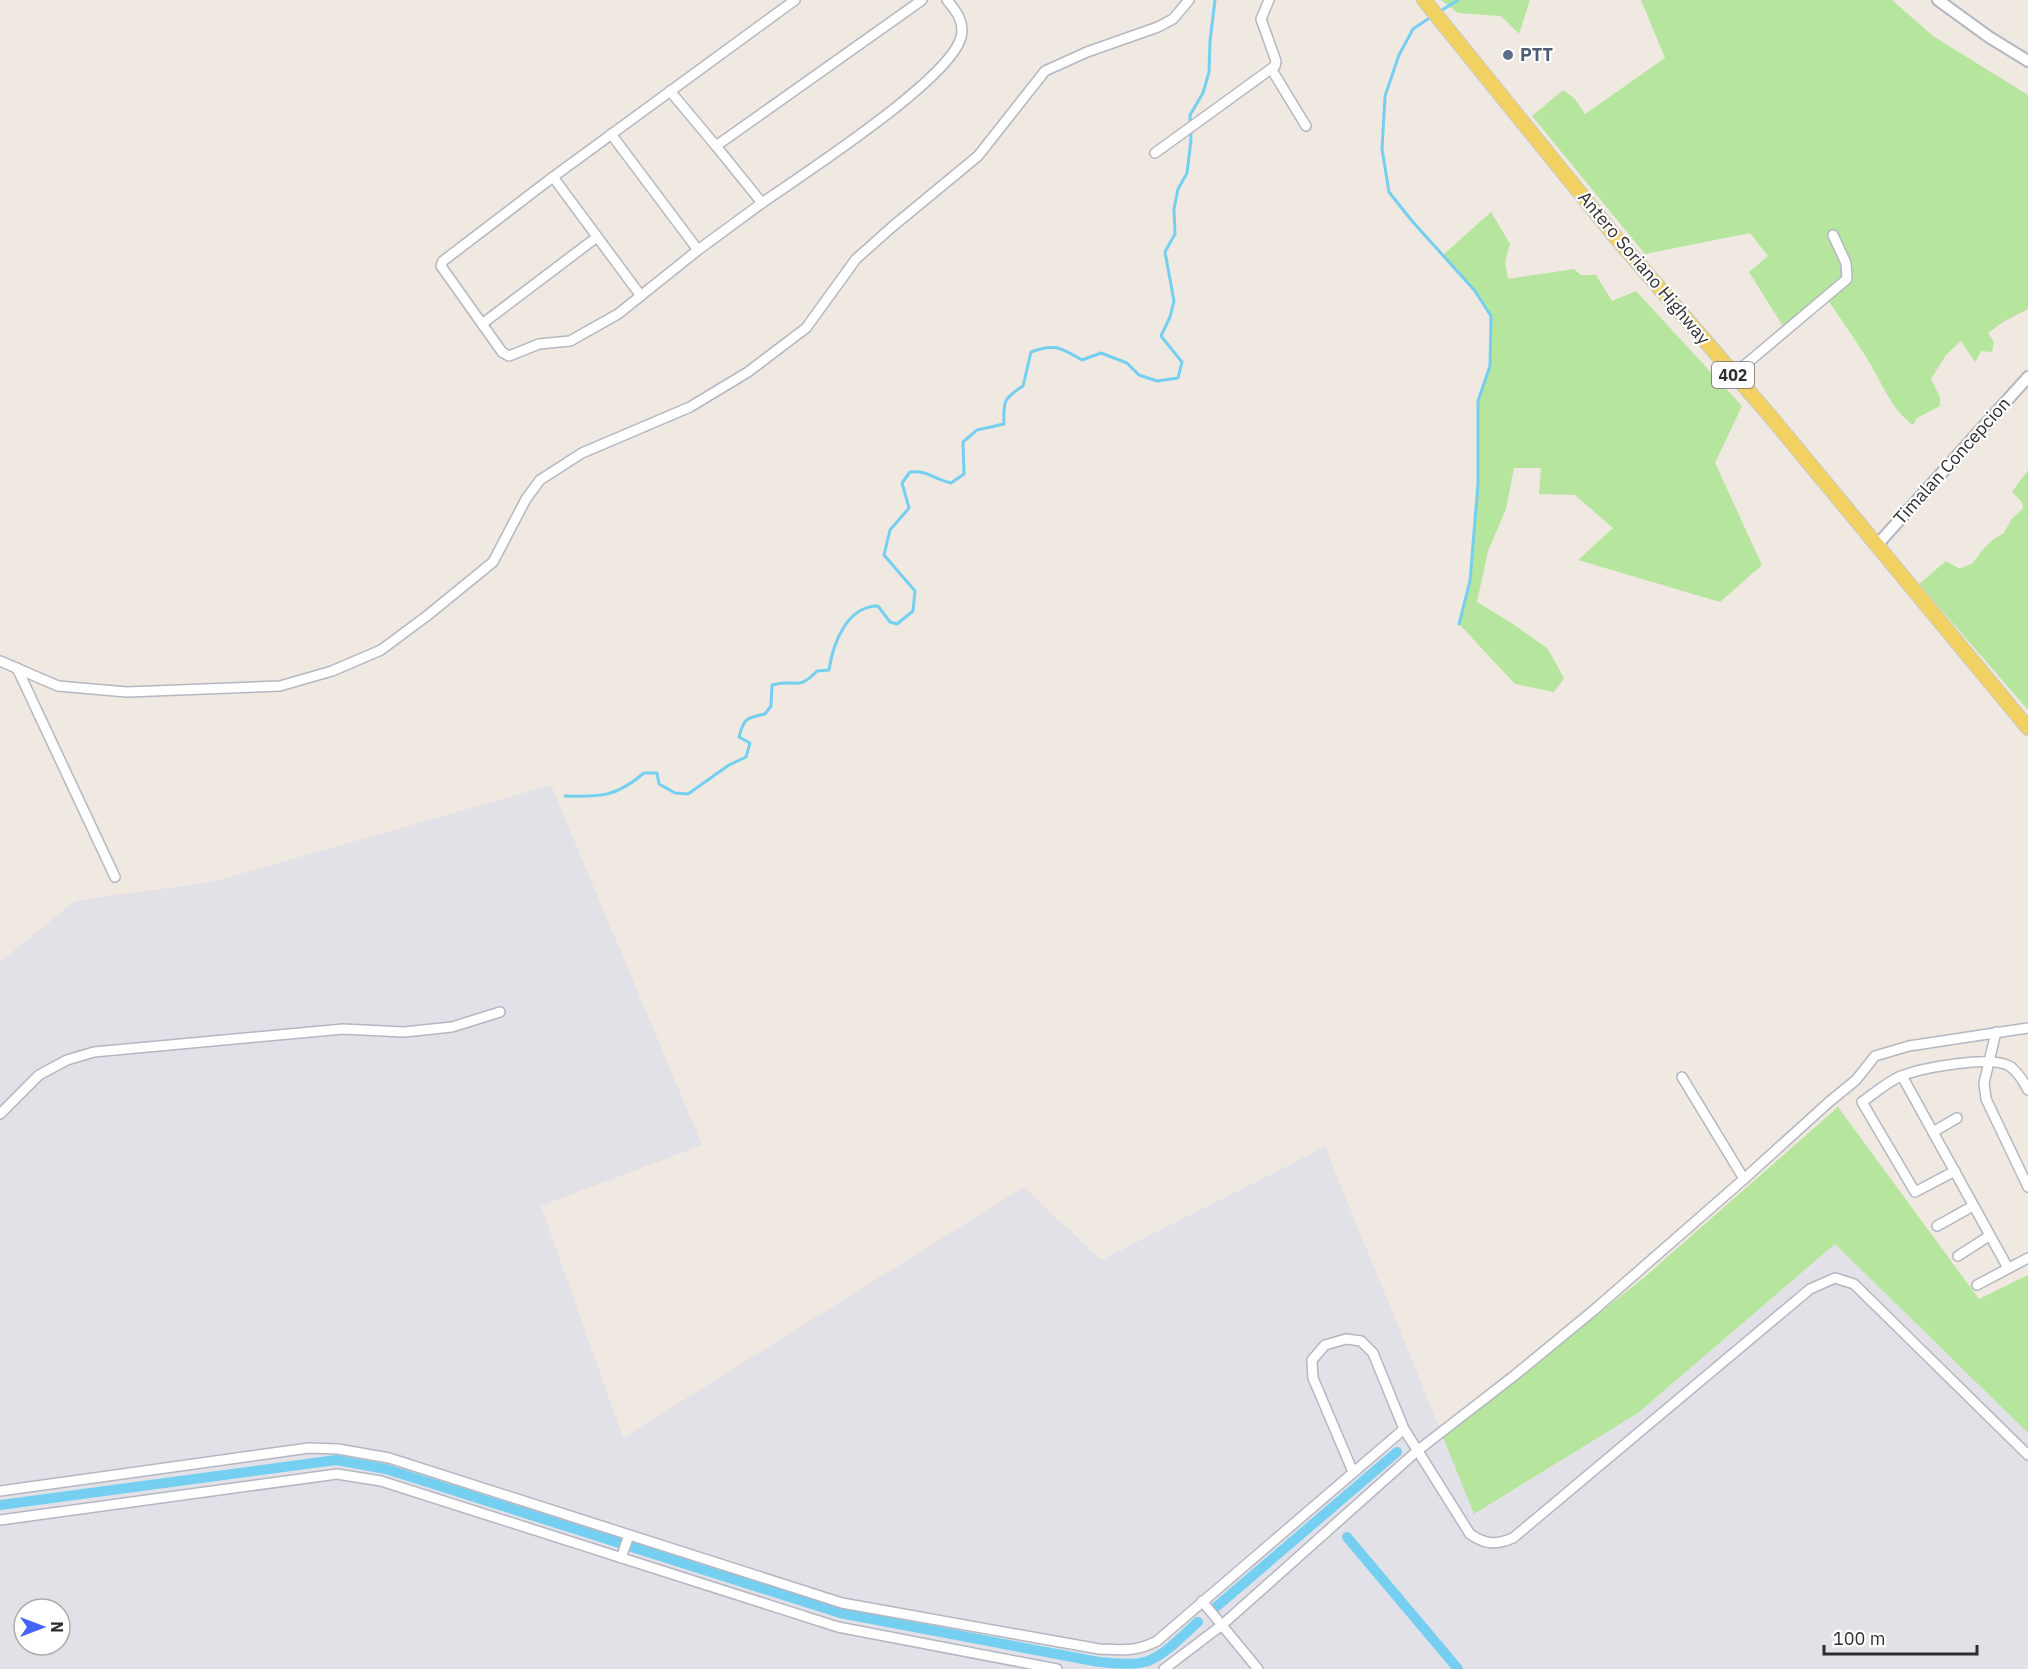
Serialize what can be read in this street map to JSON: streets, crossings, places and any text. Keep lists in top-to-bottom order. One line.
{"streets":{"main road":["Antero Soriano Highway","402"],"street":["Timalan Concepcion"]},"crossings":[["Antero Soriano Highway","Timalan Concepcion"]],"places":["PTT"],"scale_bar":"100 m","north":"right"}
